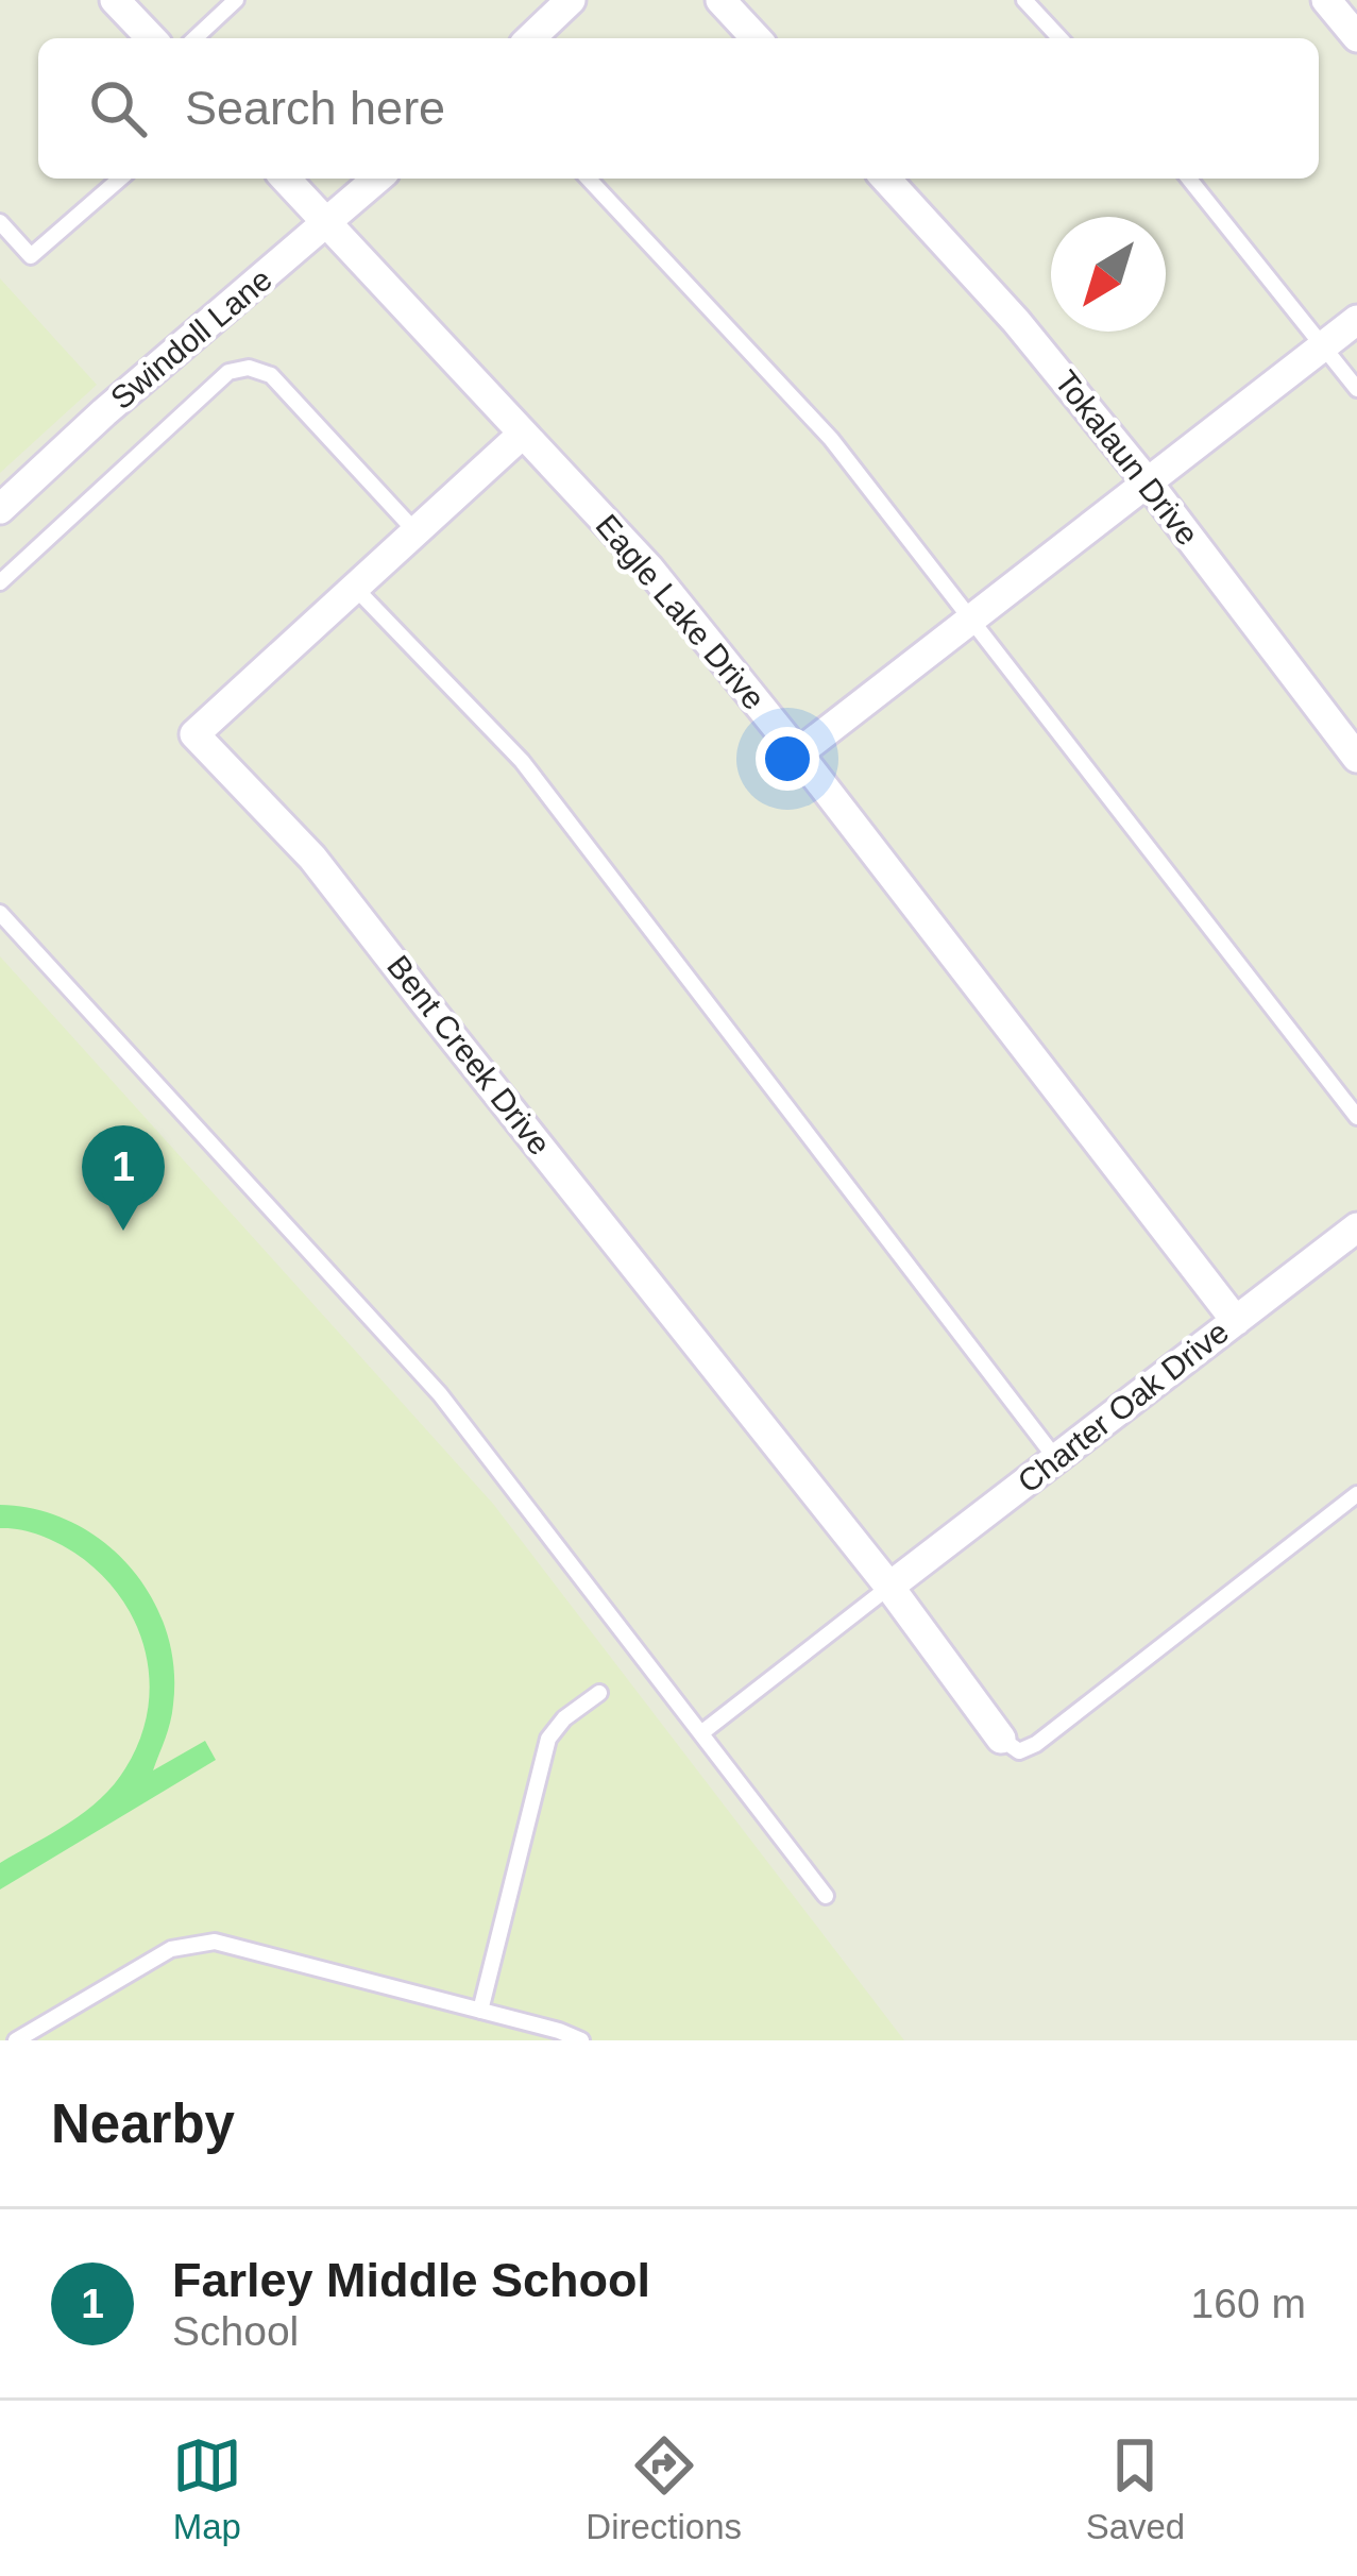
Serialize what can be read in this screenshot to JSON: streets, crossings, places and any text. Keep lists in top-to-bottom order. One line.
{"streets":{"street":["Swindoll Lane","Tokalaun Drive","Eagle Lake Drive","Bent Creek Drive","Charter Oak Drive"]},"crossings":[["Swindoll Lane","Eagle Lake Drive"],["Eagle Lake Drive","Bent Creek Drive"],["Eagle Lake Drive","Charter Oak Drive"],["Bent Creek Drive","Charter Oak Drive"]],"north":"bottom left","page":{"search":"Search here","pins":"1","heading":"Nearby","list":[{"mark":"1","name":"Farley Middle School","note":"School","value":"160 m"}],"nav":["Map","Directions","Saved"]}}
